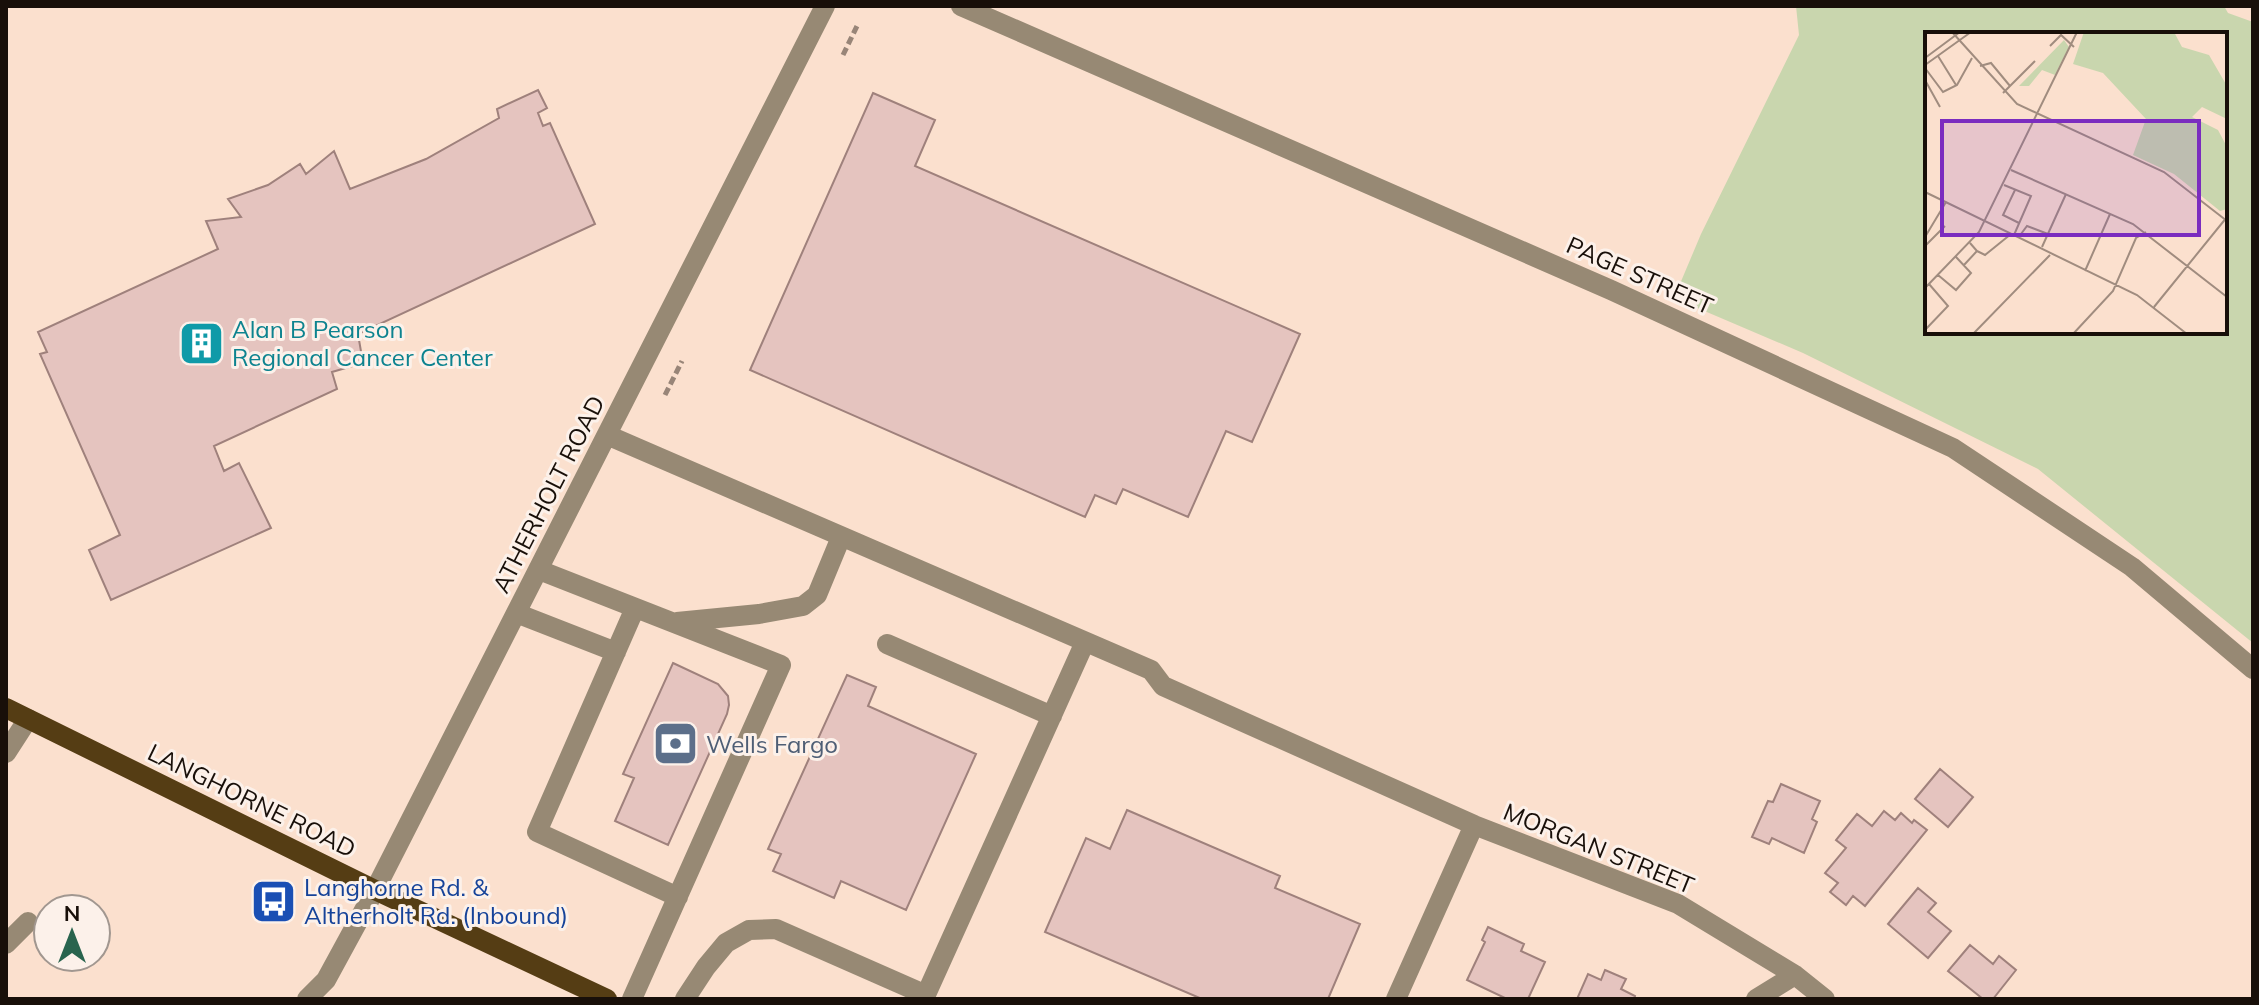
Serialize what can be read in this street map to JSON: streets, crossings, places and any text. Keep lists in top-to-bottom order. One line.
{"streets":{"main road":["LANGHORNE ROAD"],"street":["PAGE STREET","ATHERHOLT ROAD","MORGAN STREET"]},"crossings":[["ATHERHOLT ROAD","LANGHORNE ROAD"],["ATHERHOLT ROAD","MORGAN STREET"]],"places":{"building":["Alan B Pearson Regional Cancer Center"],"bank":["Wells Fargo"],"bus stop":["Langhorne Rd. & Altherholt Rd. (Inbound)"]},"north":"top"}
